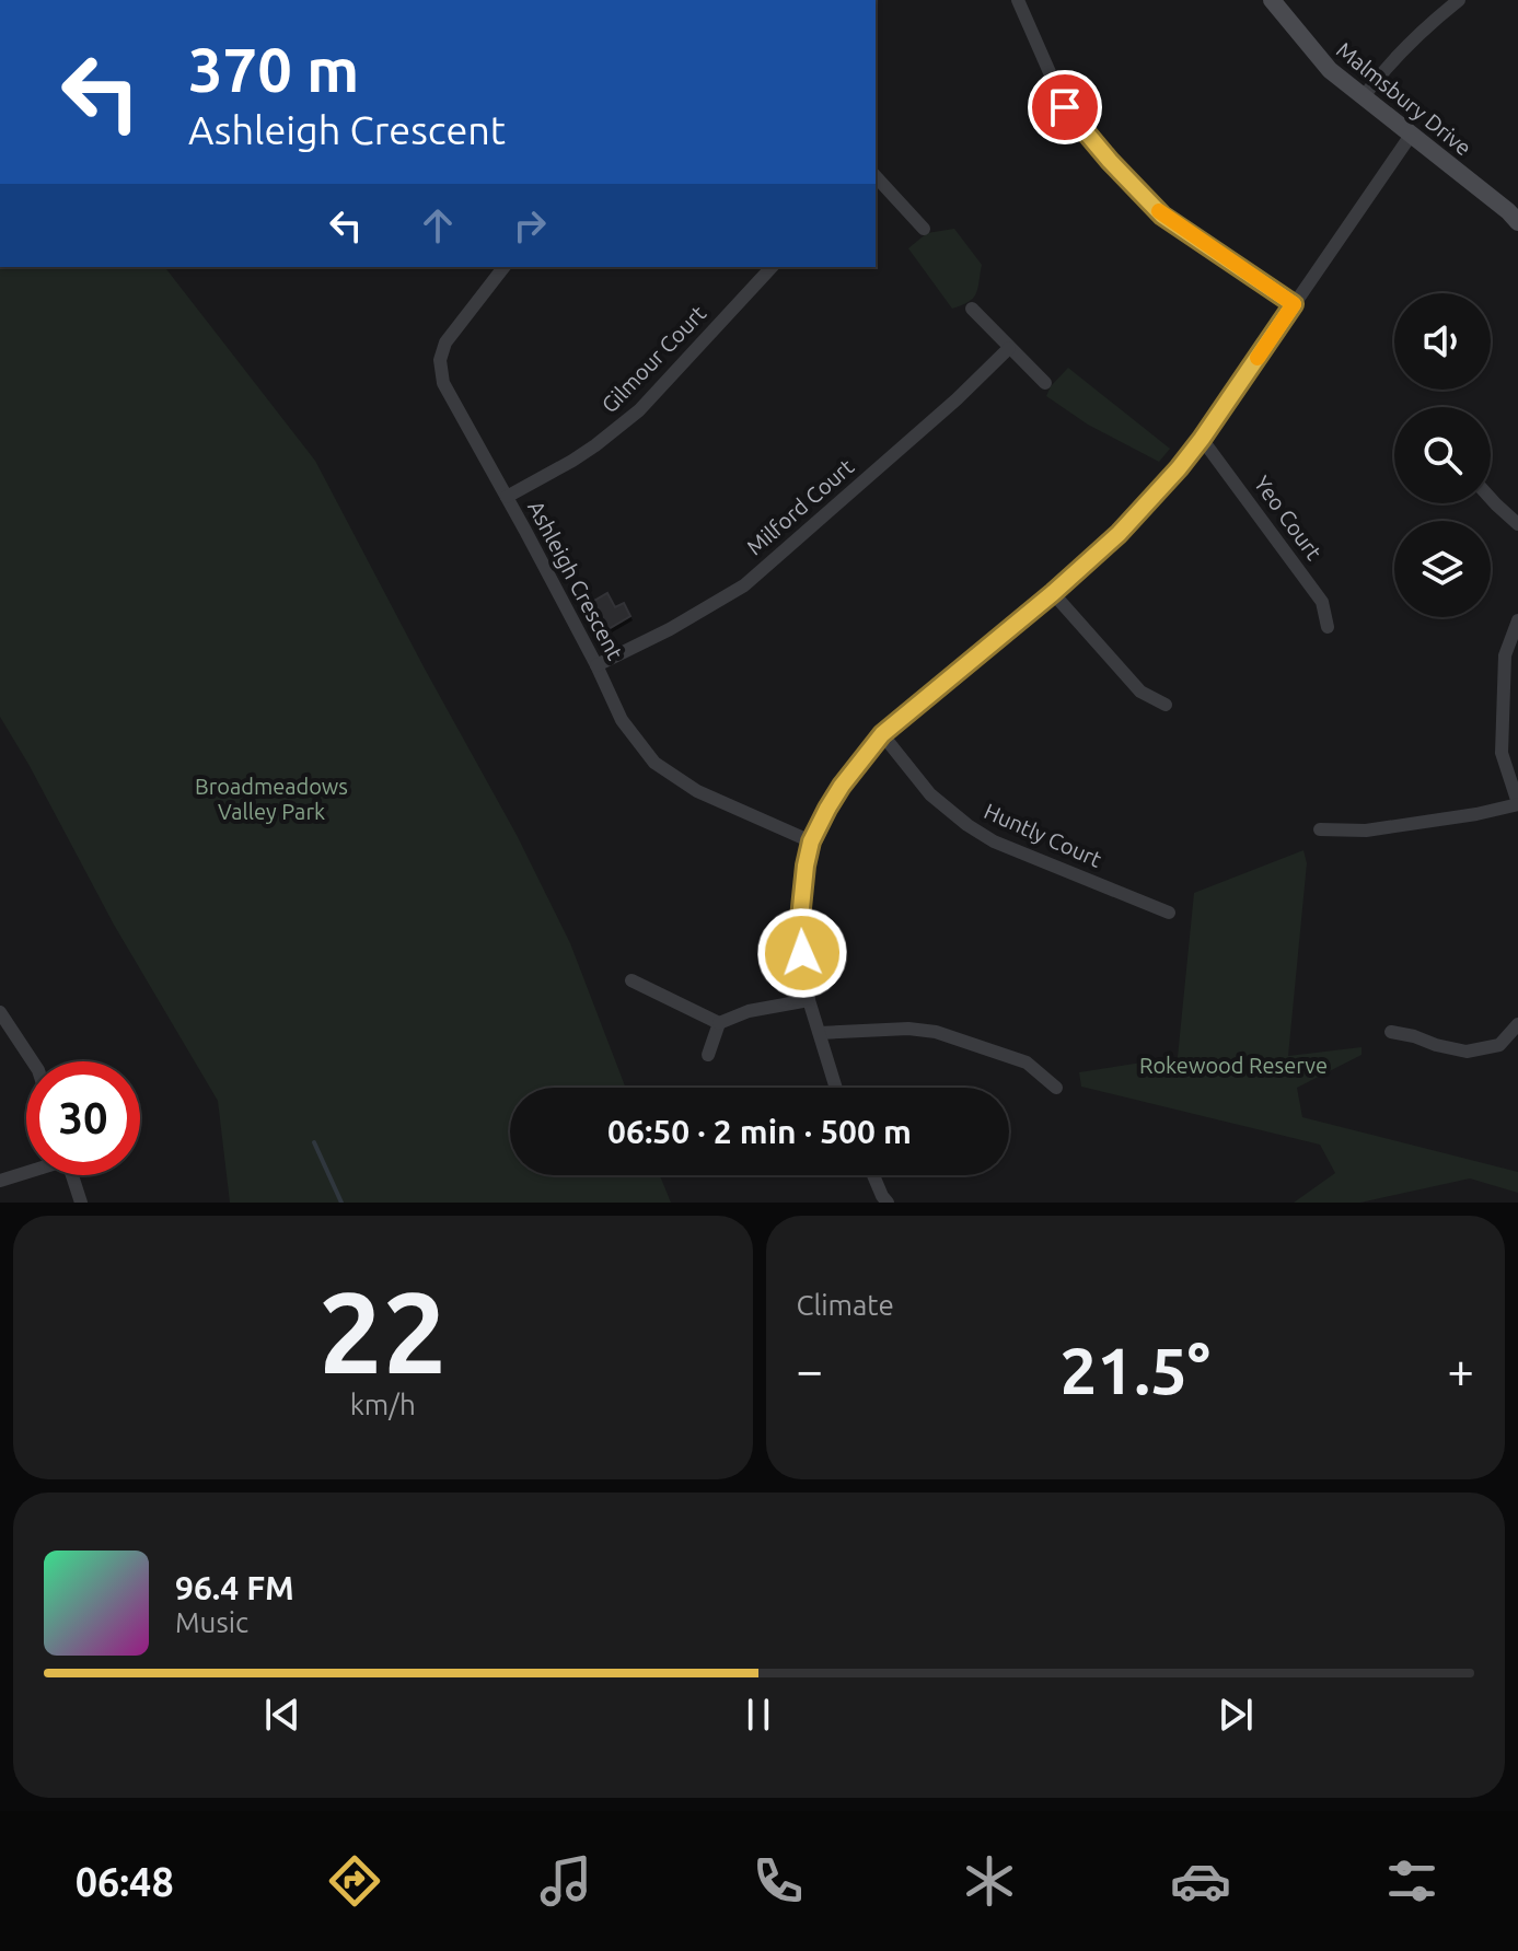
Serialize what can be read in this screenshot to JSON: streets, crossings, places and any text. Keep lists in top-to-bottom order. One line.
{"streets":{"street":["Malmsbury Drive","Gilmour Court","Milford Court","Yeo Court","Ashleigh Crescent","Huntly Court"]},"crossings":[["Gilmour Court","Ashleigh Crescent"],["Milford Court","Ashleigh Crescent"]],"parks":["Broadmeadows Valley Park","Rokewood Reserve"],"page":{"turn":["370 m","Ashleigh Crescent"],"limit":"30","trip":"06:50 · 2 min · 500 m","tile":[["22","km/h"],"Climate"],"heat":["−","21.5°","+"],"song":["96.4 FM","Music"],"tabs":"06:48"}}
